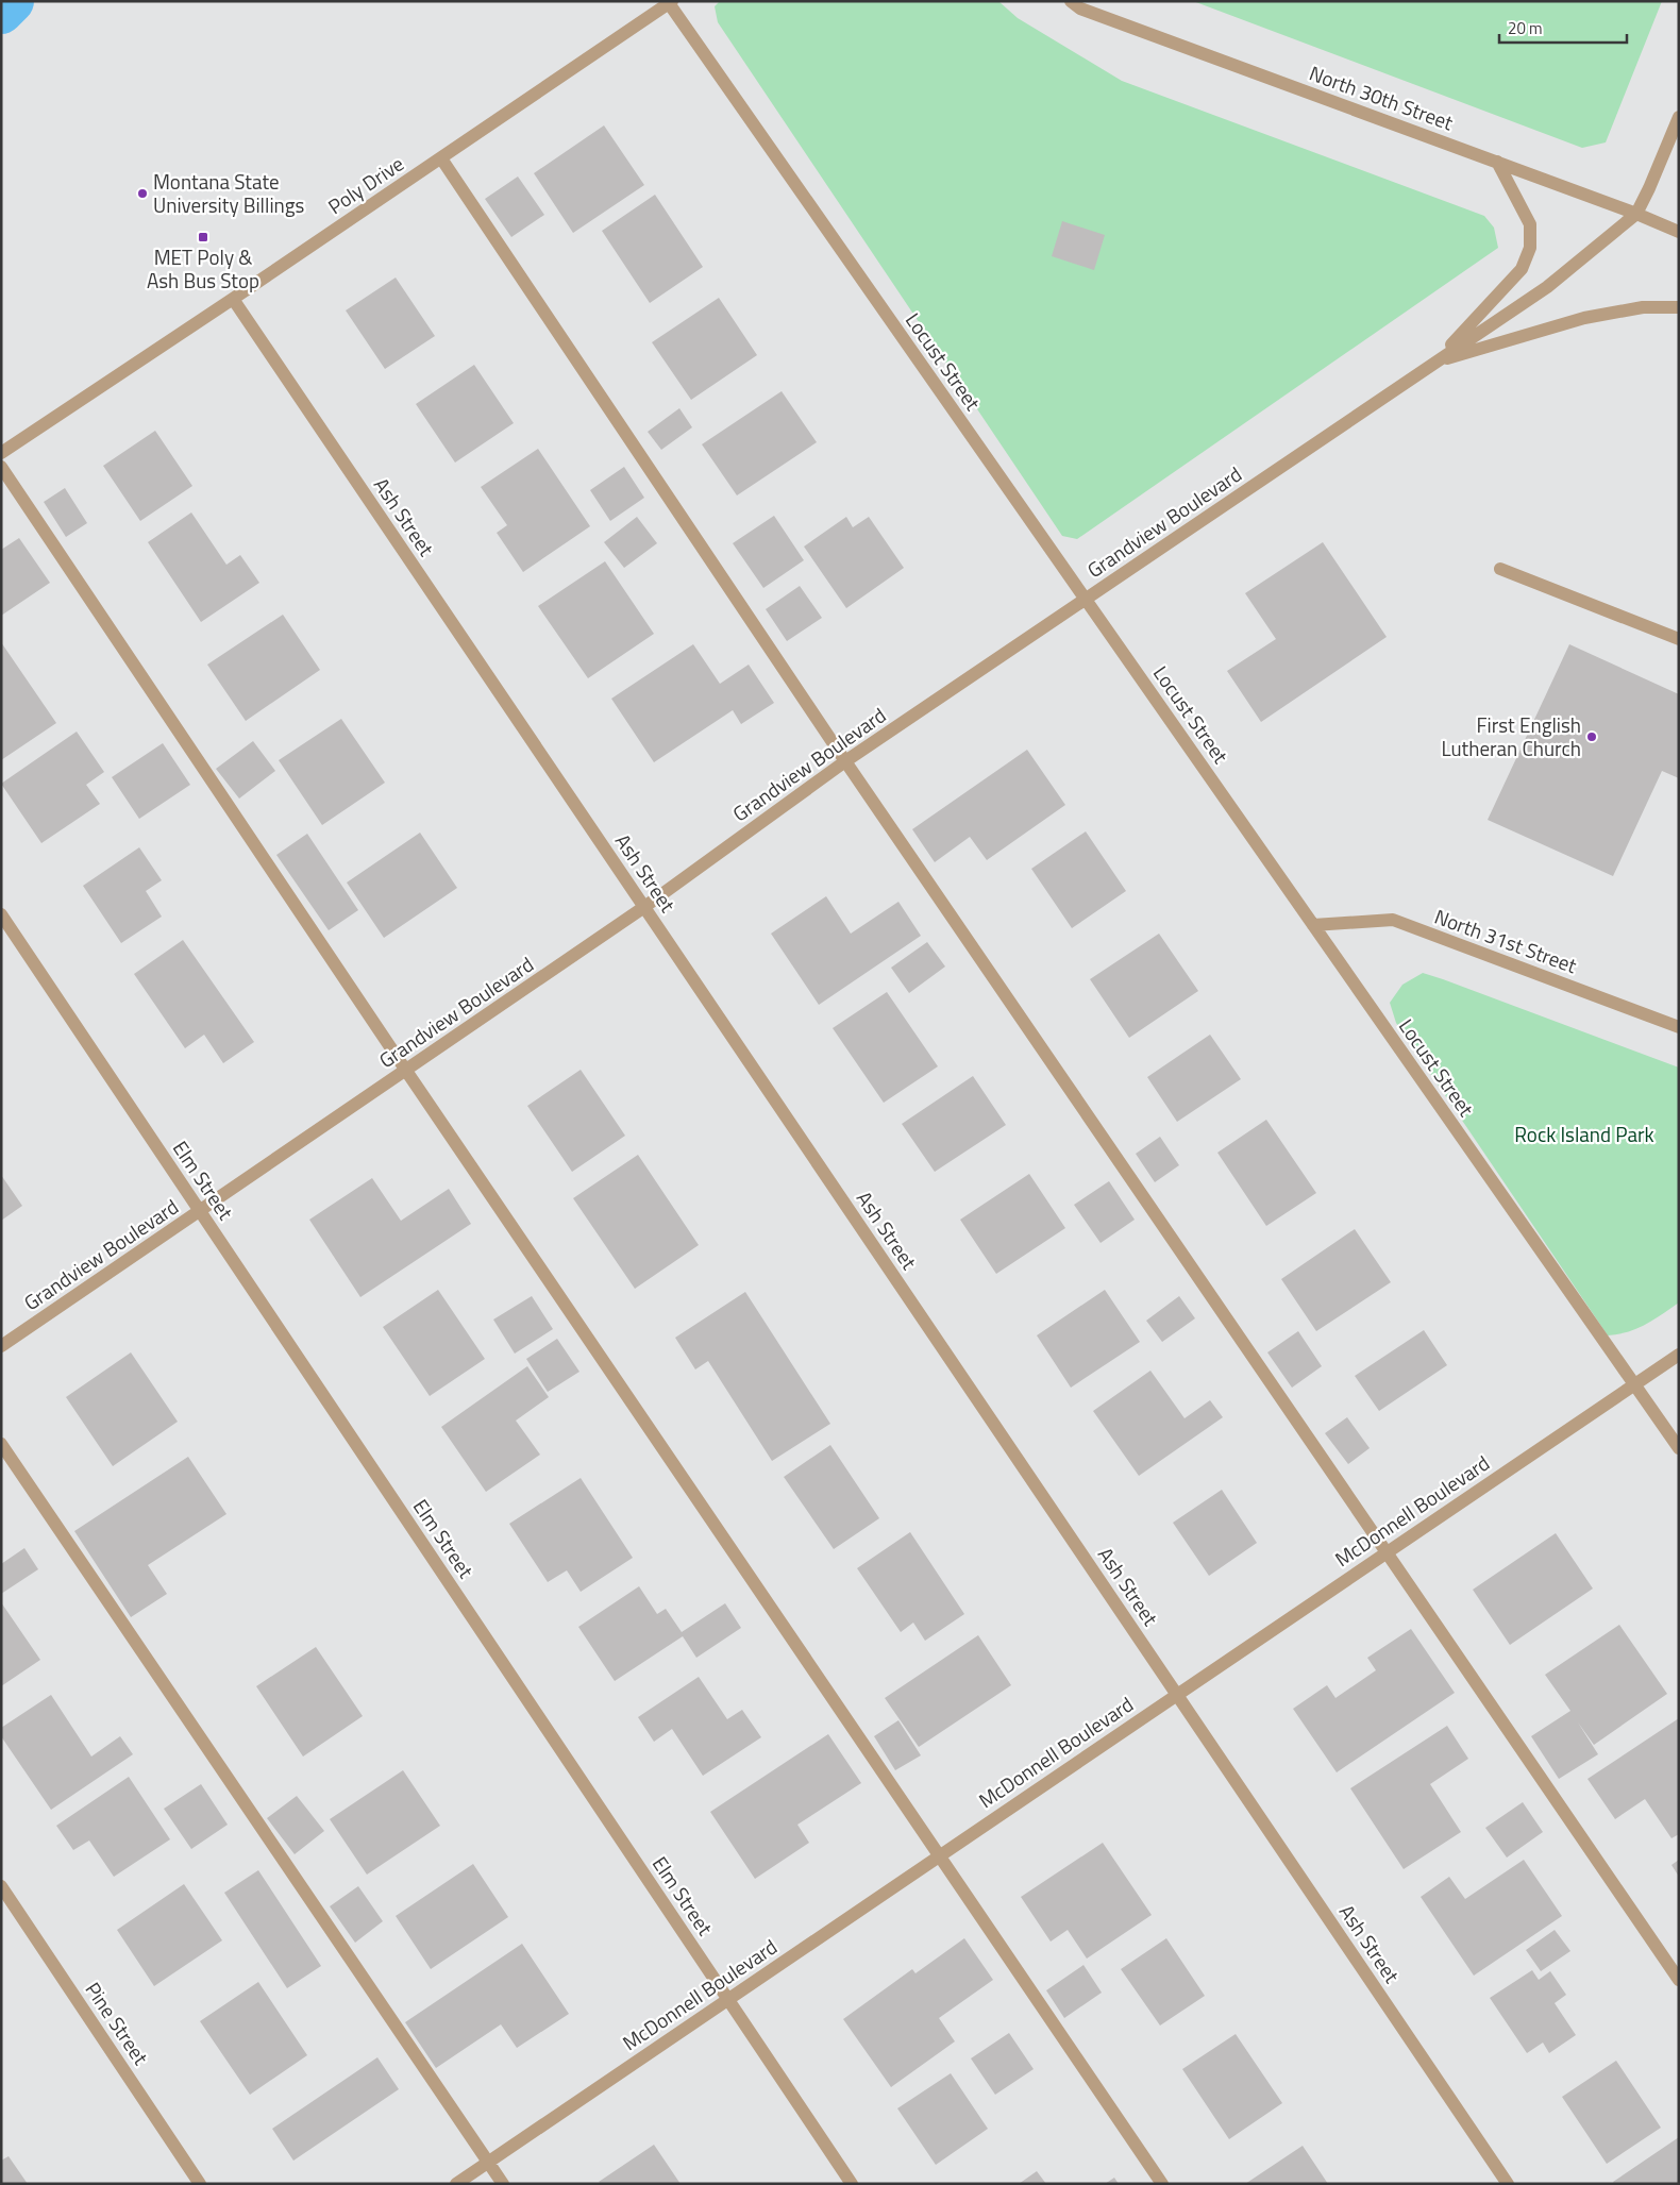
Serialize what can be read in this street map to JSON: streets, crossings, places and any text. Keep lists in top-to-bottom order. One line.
{"streets":{"street":["North 30th Street","Poly Drive","Locust Street","Ash Street","Grandview Boulevard","North 31st Street","Elm Street","McDonnell Boulevard","Pine Street"]},"crossings":[["North 30th Street","Grandview Boulevard"],["Poly Drive","Locust Street"],["Poly Drive","Ash Street"],["Locust Street","Grandview Boulevard"],["Locust Street","North 31st Street"],["Locust Street","McDonnell Boulevard"],["Ash Street","Grandview Boulevard"],["Ash Street","McDonnell Boulevard"],["Grandview Boulevard","Elm Street"],["Elm Street","McDonnell Boulevard"]],"parks":["Rock Island Park"],"places":{"other":["Montana State University Billings","First English Lutheran Church"],"transit":["MET Poly & Ash Bus Stop"]},"scale_bar":"20 m"}
